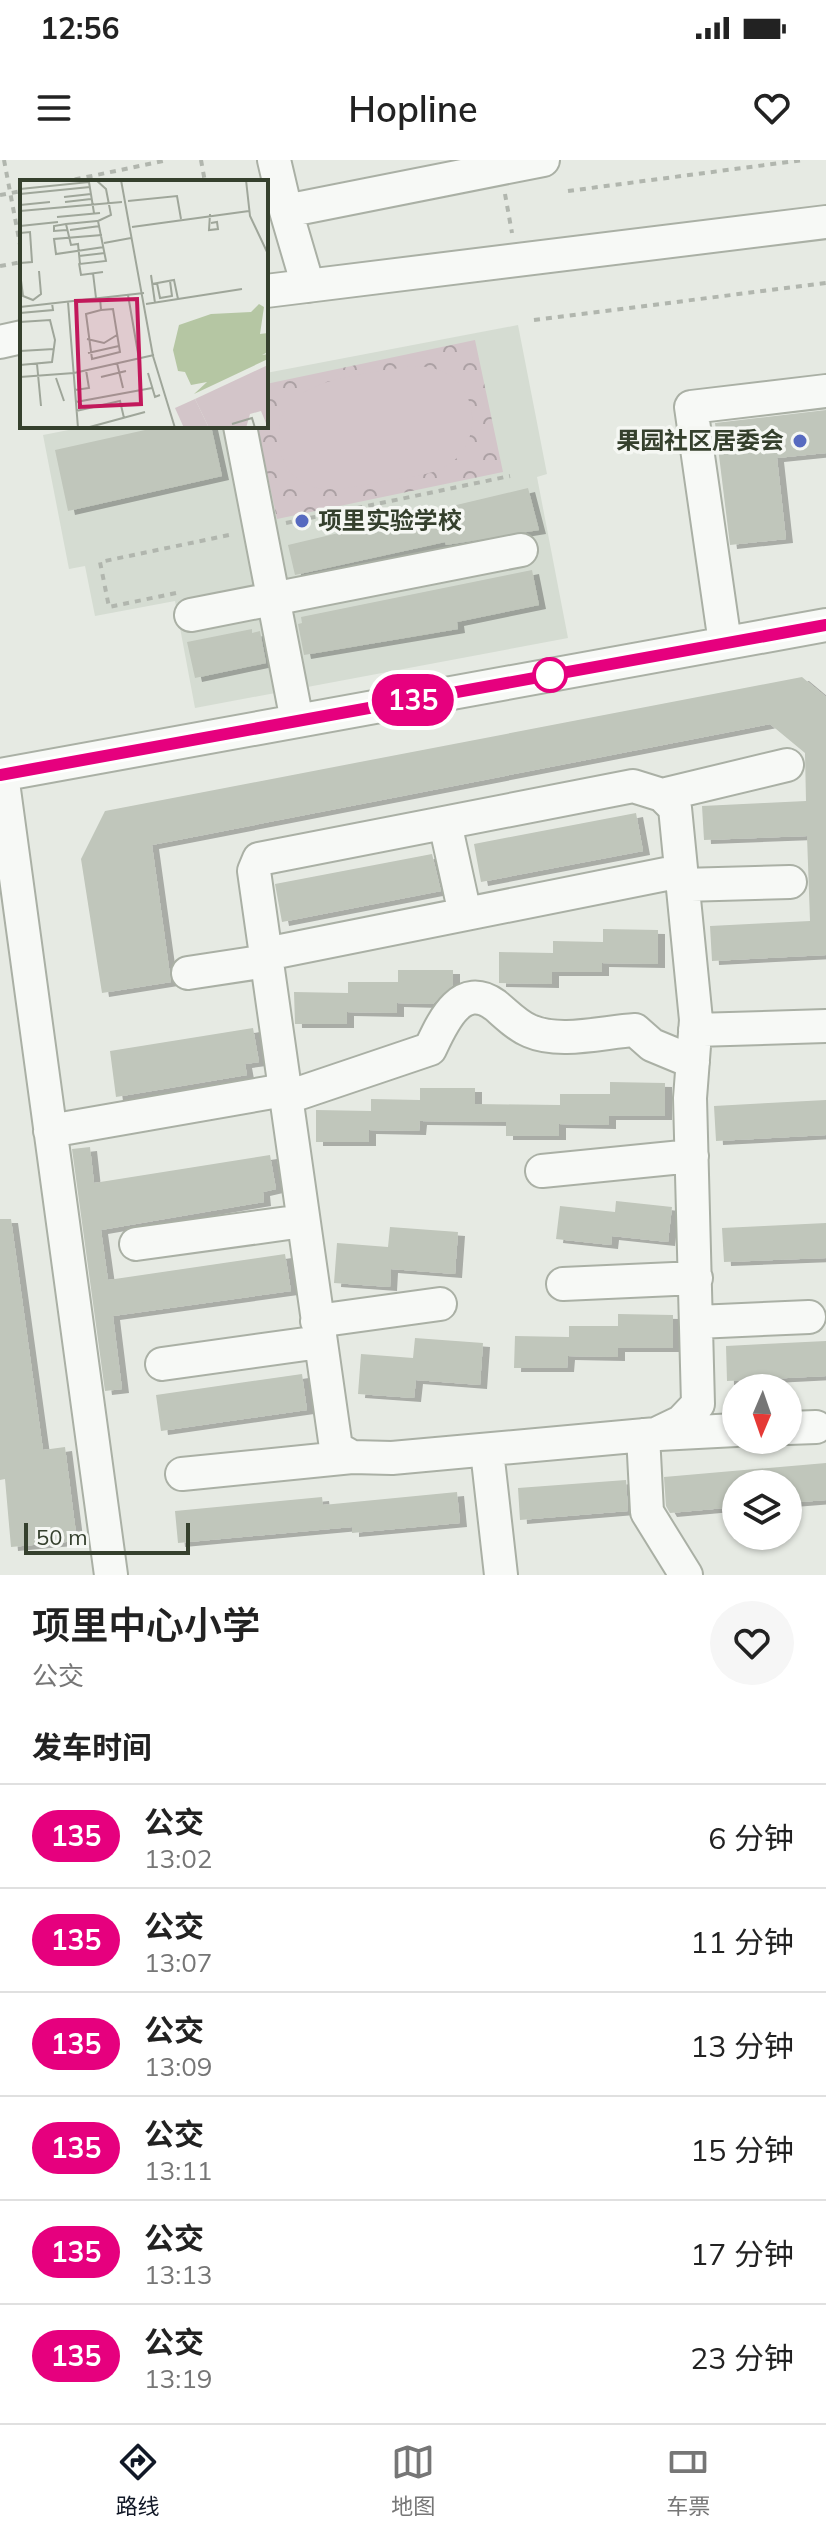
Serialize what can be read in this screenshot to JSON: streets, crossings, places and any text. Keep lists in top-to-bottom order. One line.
{"places":["果园社区居委会","项里实验学校"],"lines":["bus line 135"],"scale_bar":"50 m","north":"bottom","page":{"status":"12:56","header":"Hopline","on_map":"135","scale":"50 m","heading":[["项里中心小学","公交"],"发车时间"],"list":[{"mark":"135","name":"公交","note":"13:02","value":"6 分钟"},{"mark":"135","name":"公交","note":"13:07","value":"11 分钟"},{"mark":"135","name":"公交","note":"13:09","value":"13 分钟"},{"mark":"135","name":"公交","note":"13:11","value":"15 分钟"},{"mark":"135","name":"公交","note":"13:13","value":"17 分钟"},{"mark":"135","name":"公交","note":"13:19","value":"23 分钟"}],"tabs":["路线","地图","车票"]}}
